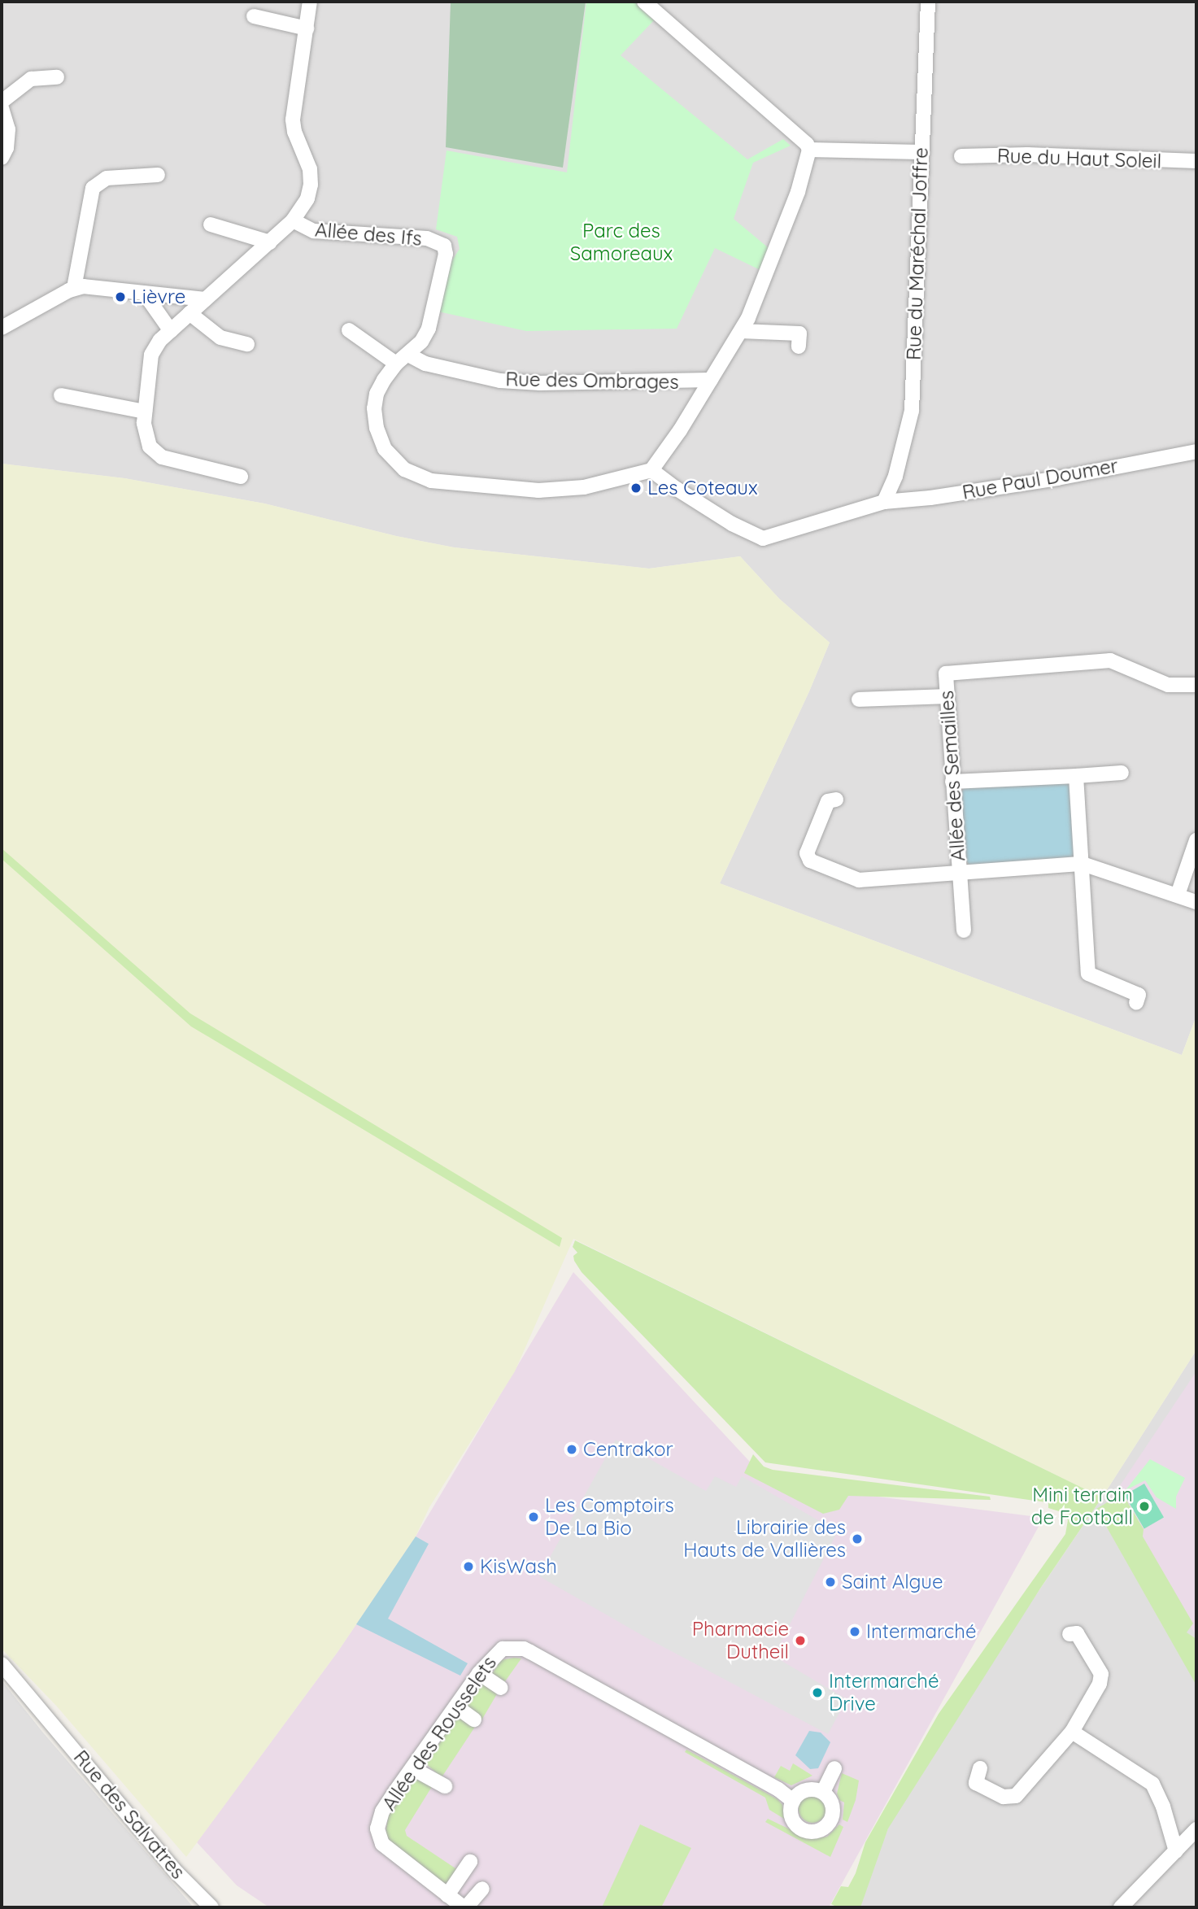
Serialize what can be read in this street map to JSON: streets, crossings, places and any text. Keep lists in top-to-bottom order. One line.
{"streets":{"street":["Rue du Haut Soleil","Allée des Ifs","Rue du Maréchal Joffre","Rue des Ombrages","Rue Paul Doumer","Allée des Semailles","Allée des Rousselets","Rue des Salvatres"]},"crossings":[["Allée des Ifs","Rue des Ombrages"],["Rue du Maréchal Joffre","Rue Paul Doumer"]],"parks":["Parc des Samoreaux"],"places":["Lièvre","Les Coteaux","Centrakor","Mini terrain de Football","Les Comptoirs De La Bio","Librairie des Hauts de Vallières","KisWash","Saint Algue","Intermarché","Pharmacie Dutheil","Intermarché Drive"]}
